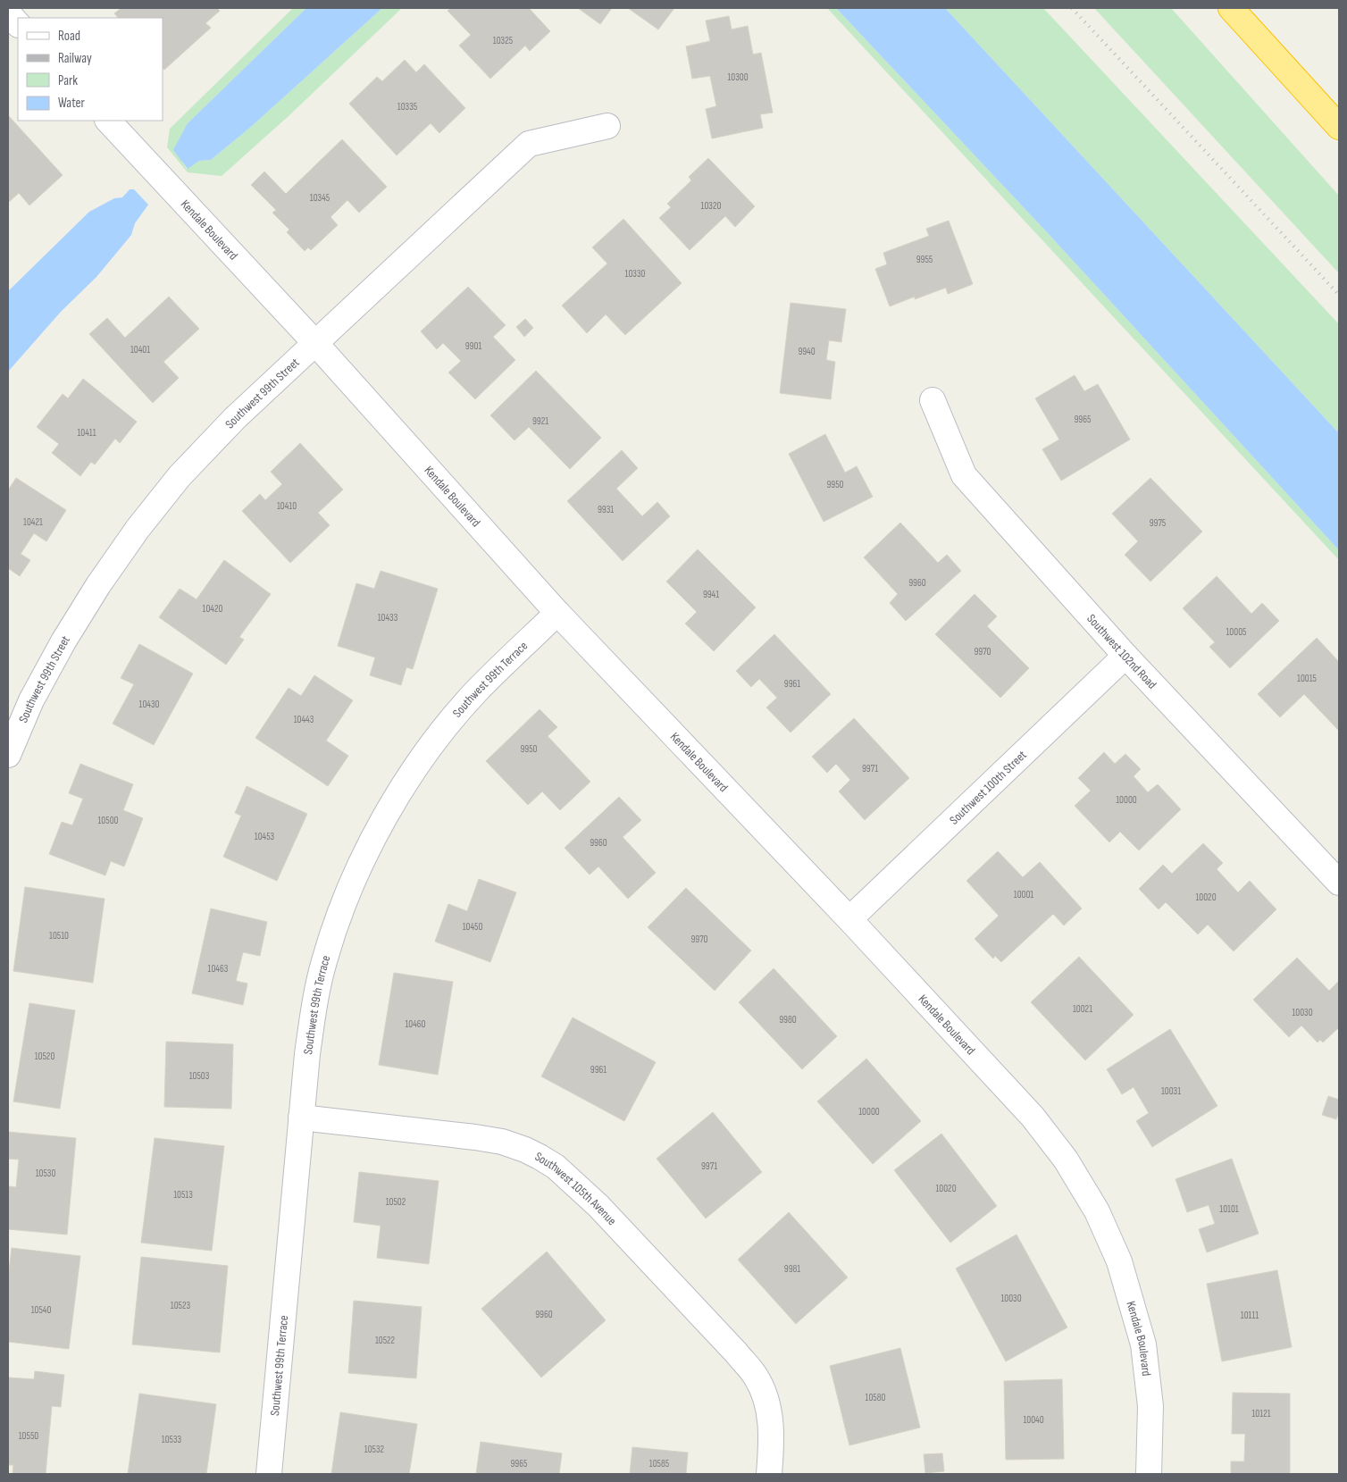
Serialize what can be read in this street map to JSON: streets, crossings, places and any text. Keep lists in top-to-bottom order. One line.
{"streets":{"street":["Kendale Boulevard","Southwest 99th Street","Southwest 102nd Road","Southwest 99th Terrace","Southwest 100th Street","Southwest 105th Avenue"]},"crossings":[["Kendale Boulevard","Southwest 99th Street"],["Kendale Boulevard","Southwest 99th Terrace"],["Kendale Boulevard","Southwest 100th Street"],["Southwest 102nd Road","Southwest 100th Street"],["Southwest 99th Terrace","Southwest 105th Avenue"]],"house_numbers":["10325","10300","10335","10345","10320","9955","10330","9901","10401","9940","9965","9921","10411","9950","10410","9931","10421","9975","9960","9941","10420","10433","10005","9970","10015","9961","10430","10443","9950","9971","10000","10500","10453","9960","10001","10020","10450","10510","9970","10463","10021","10030","9980","10460","10520","9961","10503","10031","10000","9971","10530","10020","10513","10502","10101","9981","10030","10523","10540","9960","10111","10522","10580","10121","10040","10550","10533","10532","9965","10585"],"legend":["Road","Railway","Park","Water"]}
